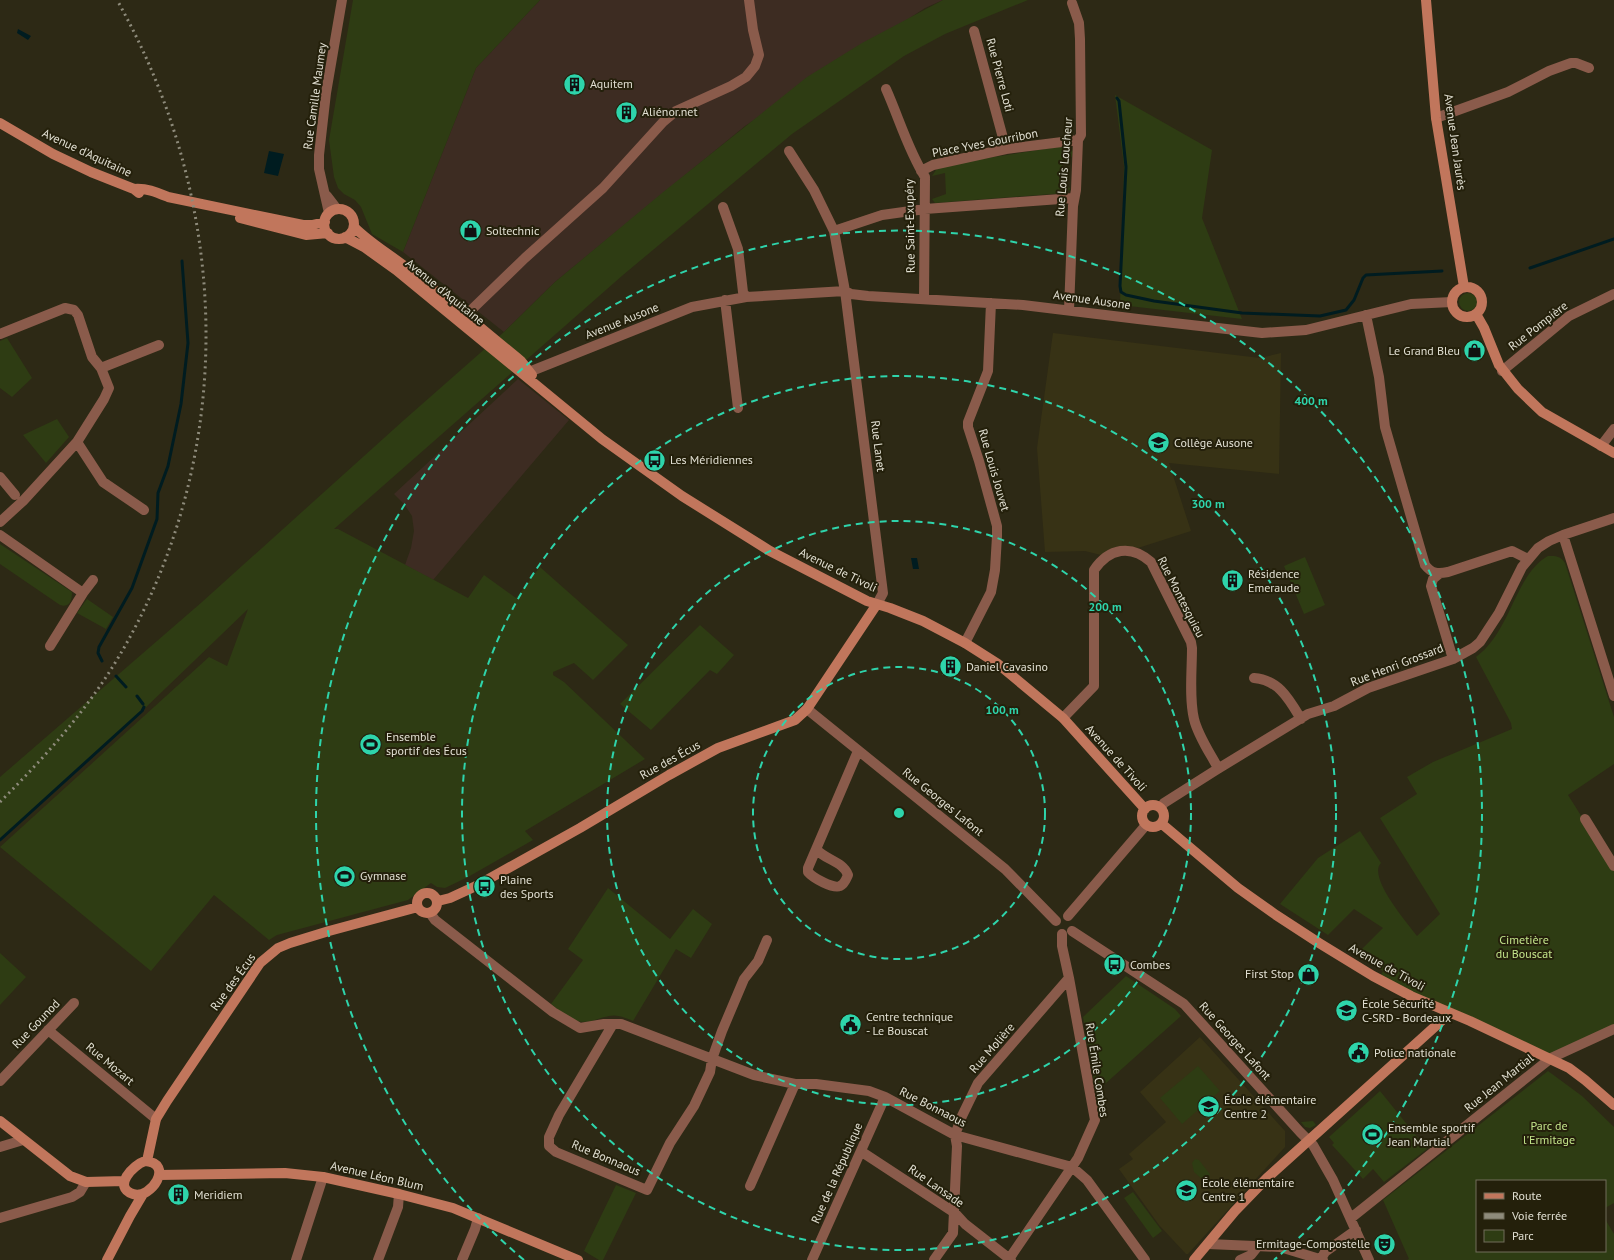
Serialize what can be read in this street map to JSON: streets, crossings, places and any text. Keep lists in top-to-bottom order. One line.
{"streets":{"street":["Rue Pierre Loti","Rue Camille Maumey","Avenue Jean Jaurès","Place Yves Gourribon","Avenue d'Aquitaine","Rue Louis Loucheur","Rue Saint-Exupéry","Avenue Ausone","Rue Pompière","Rue Lanet","Rue Louis Jouvet","Avenue de Tivoli","Rue Montesquieu","Rue Henri Grossard","Rue des Écus","Rue Georges Lafont","Rue Gounod","Rue Molière","Rue Mozart","Rue Émile Combes","Rue Jean Martial","Rue Bonnaous","Rue de la République","Avenue Léon Blum","Rue Lansade"]},"crossings":[["Rue Pierre Loti","Place Yves Gourribon"],["Rue Camille Maumey","Avenue d'Aquitaine"],["Avenue Jean Jaurès","Avenue Ausone"],["Place Yves Gourribon","Rue Louis Loucheur"],["Place Yves Gourribon","Rue Saint-Exupéry"],["Avenue d'Aquitaine","Avenue Ausone"],["Avenue d'Aquitaine","Avenue de Tivoli"],["Rue Louis Loucheur","Avenue Ausone"],["Rue Saint-Exupéry","Avenue Ausone"],["Avenue Ausone","Rue Lanet"],["Avenue Ausone","Rue Louis Jouvet"],["Avenue Ausone","Avenue de Tivoli"],["Rue Lanet","Avenue de Tivoli"],["Rue Lanet","Rue des Écus"],["Rue Louis Jouvet","Avenue de Tivoli"],["Avenue de Tivoli","Rue Montesquieu"],["Avenue de Tivoli","Rue Henri Grossard"],["Avenue de Tivoli","Rue des Écus"],["Avenue de Tivoli","Rue Jean Martial"],["Rue Montesquieu","Rue Henri Grossard"],["Rue des Écus","Rue Georges Lafont"],["Rue des Écus","Rue Mozart"],["Rue des Écus","Rue Bonnaous"],["Rue des Écus","Avenue Léon Blum"],["Rue Georges Lafont","Rue Émile Combes"],["Rue Georges Lafont","Rue Jean Martial"],["Rue Gounod","Rue Mozart"],["Rue Molière","Rue Émile Combes"],["Rue Molière","Rue Bonnaous"],["Rue Molière","Rue Lansade"],["Rue Émile Combes","Rue Bonnaous"],["Rue Émile Combes","Rue Lansade"],["Rue Bonnaous","Rue de la République"],["Rue de la République","Rue Lansade"]],"parks":["Cimetière du Bouscat","Parc de l'Ermitage"],"places":{"building":["Aquitem","Aliénor.net","Résidence Emeraude","Daniel Cavasino","Meridiem"],"shop":["Soltechnic","Le Grand Bleu","First Stop"],"school or university":["Collège Ausone","École Sécurité C-SRD - Bordeaux","École élémentaire Centre 2","École élémentaire Centre 1"],"bus stop":["Les Méridiennes","Plaine des Sports","Combes"],"sports":["Ensemble sportif des Écus","Gymnase","Ensemble sportif Jean Martial"],"public building":["Centre technique - Le Bouscat","Police nationale"],"theatre":["Ermitage-Compostelle"]},"legend":["Route","Voie ferrée","Parc"],"rings":["400 m","300 m","200 m","100 m"]}
